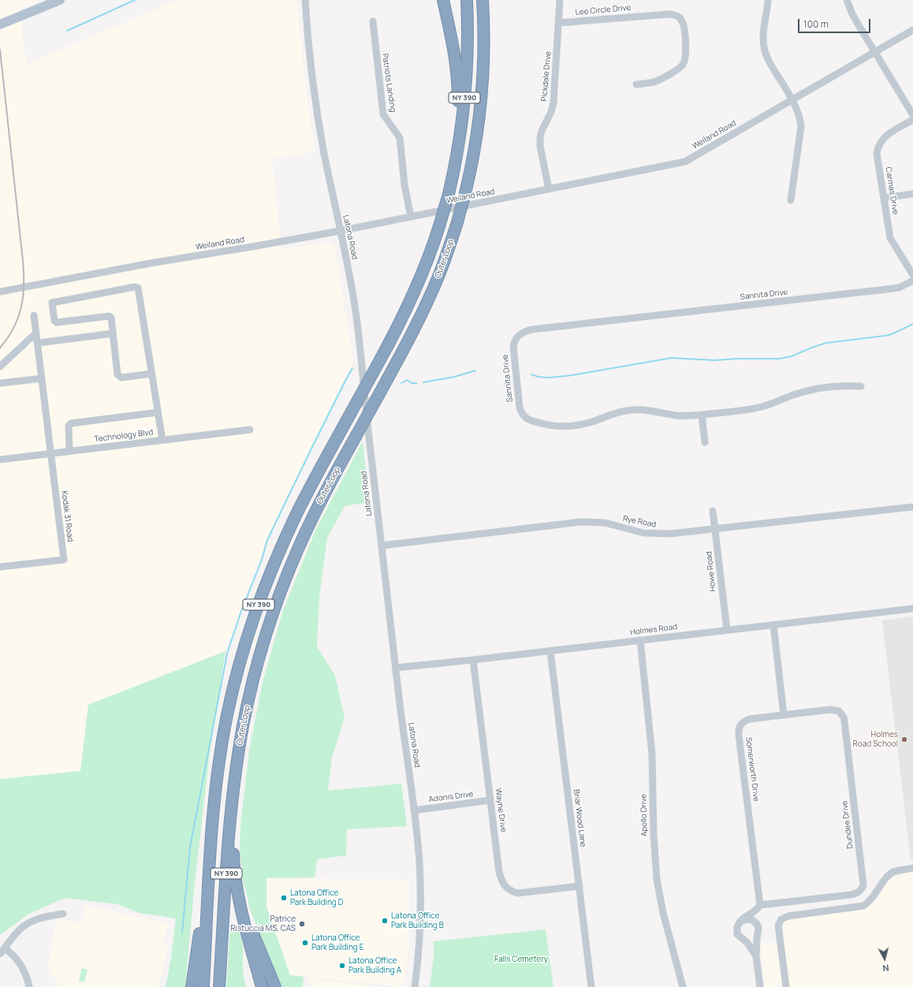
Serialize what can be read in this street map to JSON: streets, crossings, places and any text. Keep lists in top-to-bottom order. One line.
{"streets":{"highway":["NY 390","Outer Loop"],"street":["Lee Circle Drive","Pickdale Drive","Patriots Landing","Weiland Road","Carmas Drive","Latona Road","Sannita Drive","Technology Blvd","Kodak 31 Road","Rye Road","Howe Road","Holmes Road","Somerworth Drive","Adonis Drive","Wayne Drive","Apollo Drive","Briar Wood Lane","Dundee Drive"]},"crossings":[["Lee Circle Drive","Pickdale Drive"],["Pickdale Drive","Weiland Road"],["Patriots Landing","Weiland Road"],["Weiland Road","Latona Road"],["Latona Road","Rye Road"],["Latona Road","Holmes Road"],["Latona Road","Adonis Drive"],["Technology Blvd","Kodak 31 Road"],["Rye Road","Howe Road"],["Howe Road","Holmes Road"],["Holmes Road","Wayne Drive"],["Holmes Road","Apollo Drive"],["Holmes Road","Briar Wood Lane"],["Somerworth Drive","Dundee Drive"],["Adonis Drive","Wayne Drive"],["Wayne Drive","Briar Wood Lane"]],"parks":["Falls Cemetery"],"places":["Holmes Road School","Latona Office Park Building D","Latona Office Park Building B","Patrice Ristuccia MS, CAS","Latona Office Park Building E","Latona Office Park Building A"],"scale_bar":"100 m","north":"bottom"}
